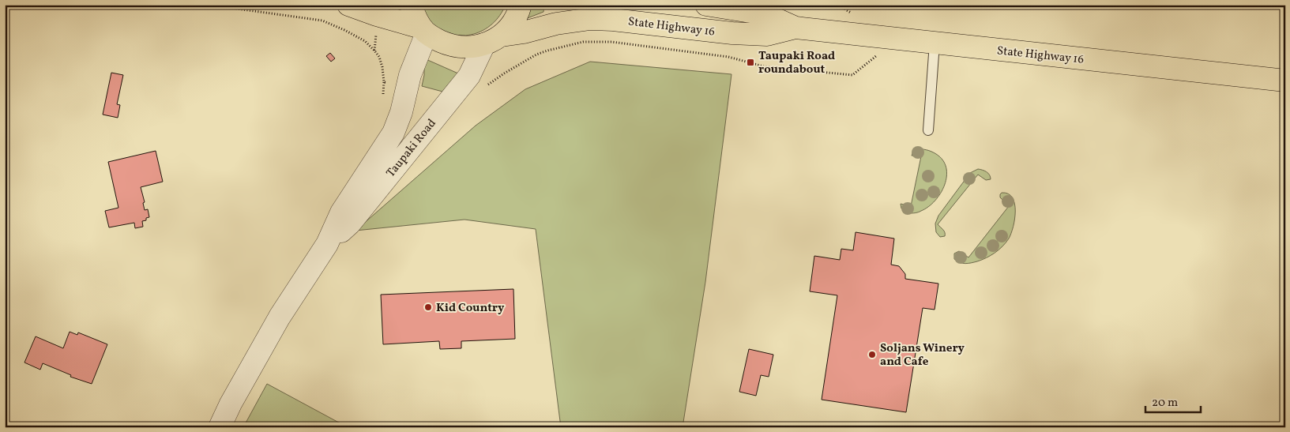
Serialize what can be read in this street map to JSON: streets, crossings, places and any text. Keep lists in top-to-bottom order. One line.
{"streets":{"main road":["State Highway 16"],"street":["Taupaki Road"]},"crossings":[["State Highway 16","Taupaki Road"]],"places":{"transit":["Taupaki Road roundabout"],"other":["Kid Country","Soljans Winery and Cafe"]},"scale_bar":"20 m"}
